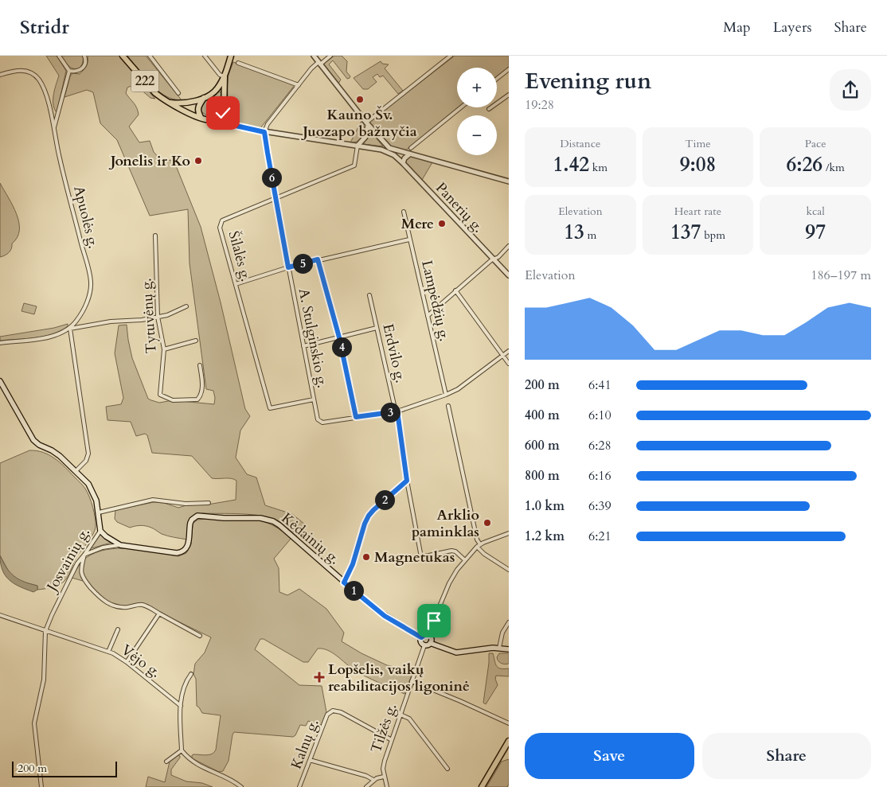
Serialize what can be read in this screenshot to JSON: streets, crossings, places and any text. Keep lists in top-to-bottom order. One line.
{"streets":{"main road":["222","Kėdainių g.","Josvainių g."],"street":["Panerių g.","Apuolės g.","Šilalės g.","Lampėdžių g.","Tytuvėnų g.","A. Stulginskio g.","Erdvilo g.","Vėjo g.","Tilžės g.","Kalnų g."]},"crossings":[["222","Panerių g."],["222","Šilalės g."],["222","A. Stulginskio g."],["Panerių g.","Šilalės g."],["Šilalės g.","A. Stulginskio g."],["Kėdainių g.","Tilžės g."],["Josvainių g.","Vėjo g."],["Tilžės g.","Kalnų g."]],"places":{"other":["Kauno Šv. Juozapo bažnyčia","Jonelis ir Ko","Mere","Arklio paminklas","Magnetukas"],"health":["Lopšelis, vaikų reabilitacijos ligoninė"]},"scale_bar":"200 m","page":{"header":"Stridr","nav":["Map","Layers","Share"],"heading":["Evening run","19:28"],"map_buttons":["+","−"],"stats":[["Distance","1.42 km"],["Time","9:08"],["Pace","6:26 /km"],["Elevation","13 m"],["Heart rate","137 bpm"],["kcal","97"]],"pins":["6","5","4","3","2","1"],"chart":["Elevation","186–197 m"],"list":[{"name":"200 m","note":"6:41"},{"name":"400 m","note":"6:10"},{"name":"600 m","note":"6:28"},{"name":"800 m","note":"6:16"},{"name":"1.0 km","note":"6:39"},{"name":"1.2 km","note":"6:21"}],"buttons":["Save","Share"],"scale":"200 m"}}
